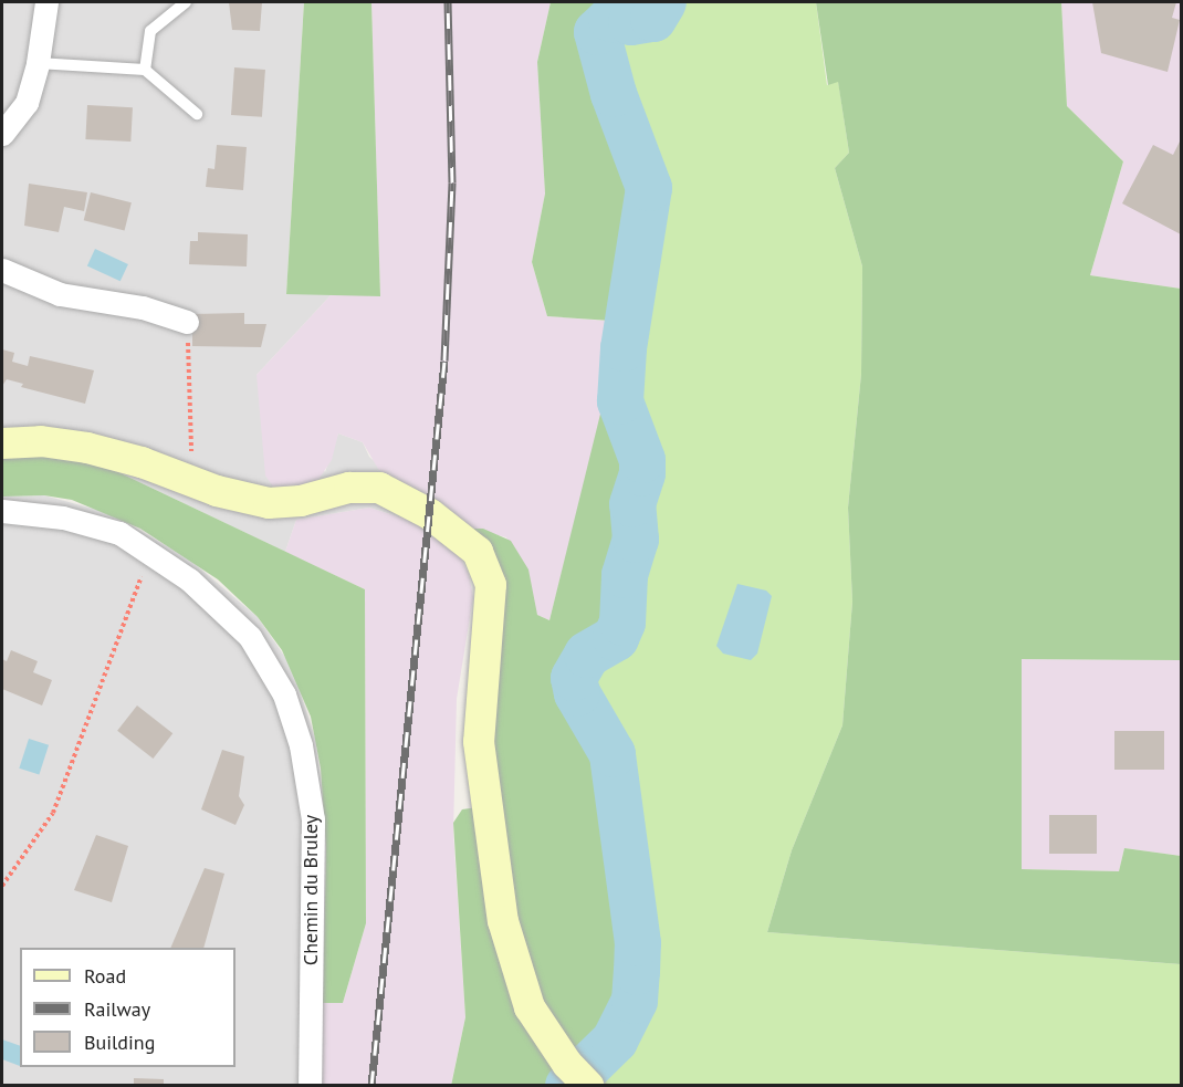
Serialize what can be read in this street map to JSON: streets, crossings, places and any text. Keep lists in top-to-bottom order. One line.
{"streets":{"street":["Chemin du Bruley"]},"legend":["Road","Railway","Building"]}
